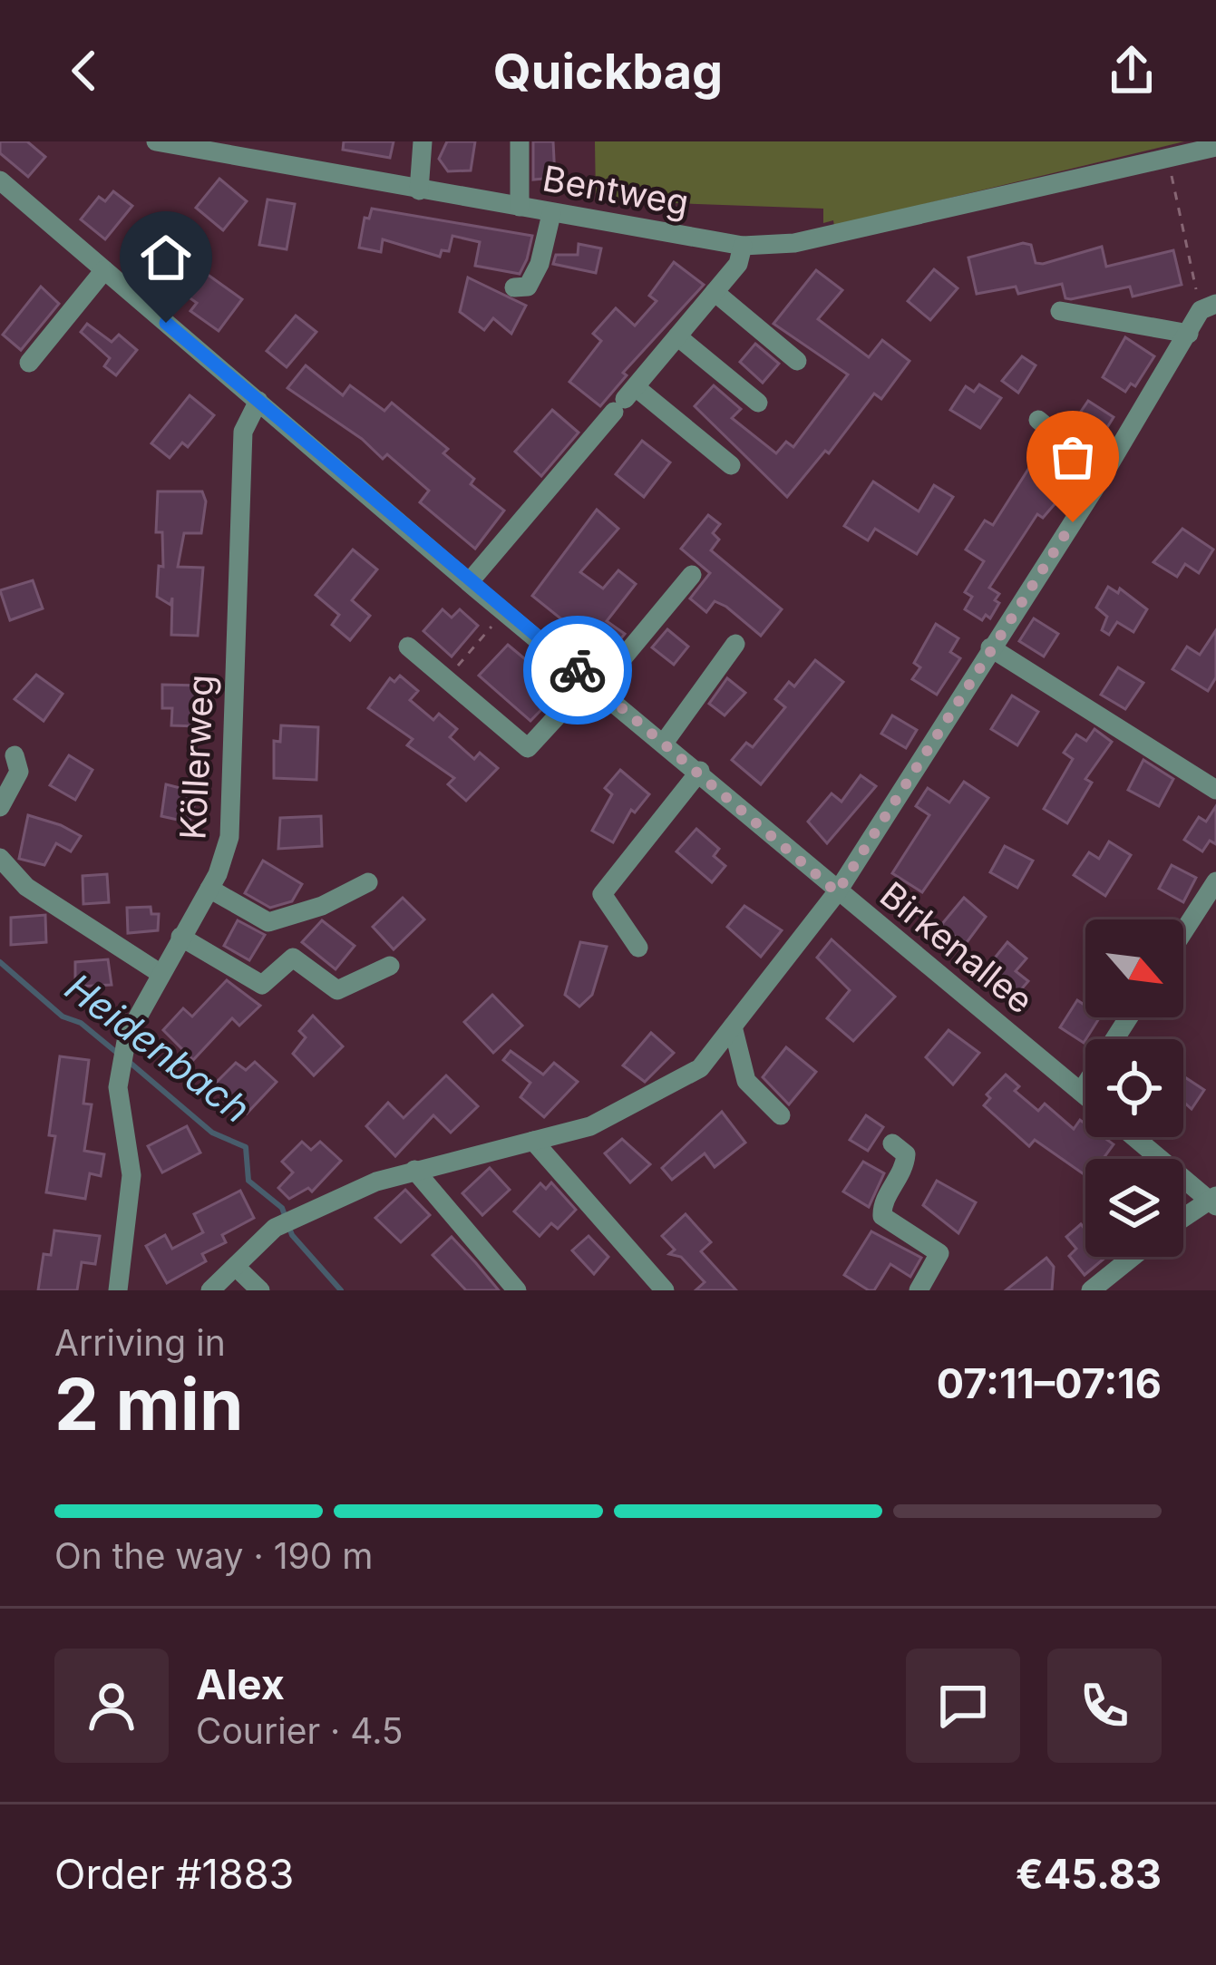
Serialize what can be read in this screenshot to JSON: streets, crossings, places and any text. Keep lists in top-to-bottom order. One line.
{"streets":{"street":["Bentweg","Köllerweg","Birkenallee"]},"crossings":[["Köllerweg","Birkenallee"]],"water":["Heidenbach"],"north":"bottom right","page":{"header":"Quickbag","heading":["2 min","Arriving in","07:11–07:16"],"panel":["Alex","Courier · 4.5","Order #1883","€45.83"],"bar":"On the way · 190 m"}}
